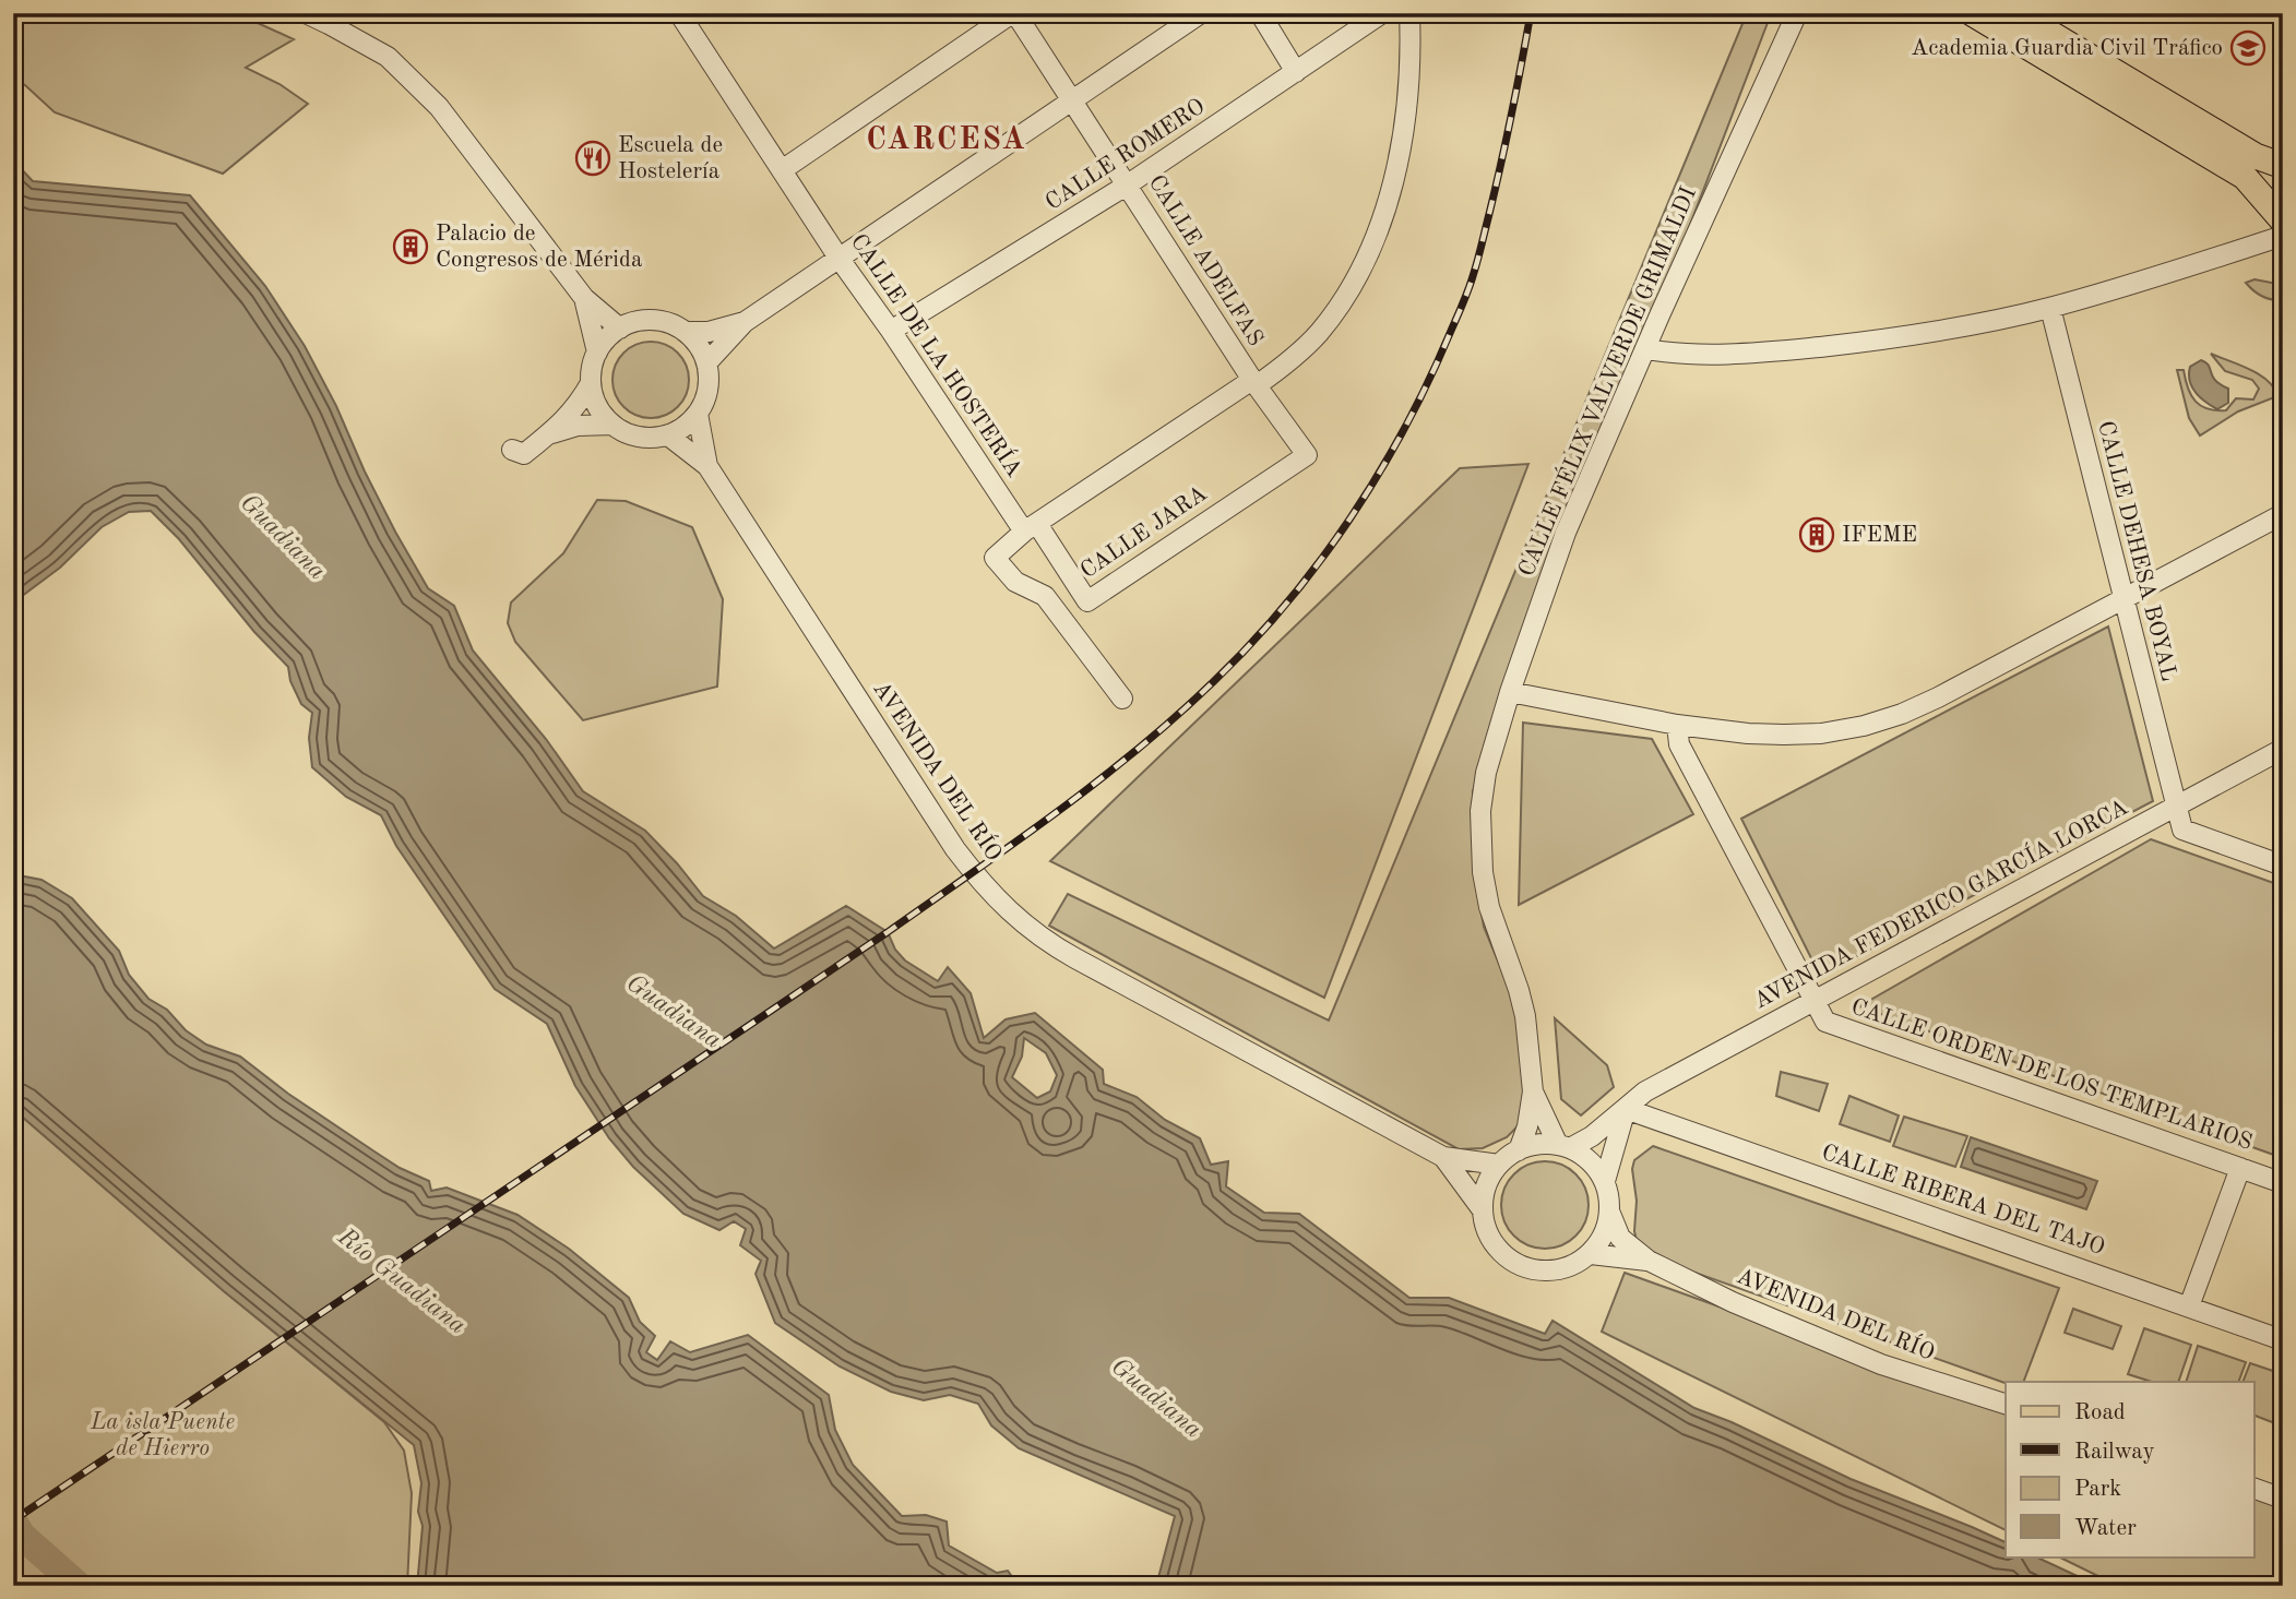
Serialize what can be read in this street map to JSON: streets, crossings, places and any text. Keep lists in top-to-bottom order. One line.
{"streets":{"street":["CALLE ROMERO","CALLE ADELFAS","CALLE DE LA HOSTERÍA","CALLE FÉLIX VALVERDE GRIMALDI","CALLE JARA","CALLE DEHESA BOYAL","AVENIDA DEL RÍO","AVENIDA FEDERICO GARCÍA LORCA","CALLE ORDEN DE LOS TEMPLARIOS","CALLE RIBERA DEL TAJO"]},"crossings":[["CALLE ROMERO","CALLE ADELFAS"],["CALLE ROMERO","CALLE DE LA HOSTERÍA"],["CALLE ADELFAS","CALLE JARA"],["CALLE DE LA HOSTERÍA","CALLE JARA"],["CALLE FÉLIX VALVERDE GRIMALDI","AVENIDA DEL RÍO"],["CALLE FÉLIX VALVERDE GRIMALDI","AVENIDA FEDERICO GARCÍA LORCA"],["CALLE DEHESA BOYAL","AVENIDA FEDERICO GARCÍA LORCA"],["AVENIDA DEL RÍO","AVENIDA FEDERICO GARCÍA LORCA"],["AVENIDA FEDERICO GARCÍA LORCA","CALLE ORDEN DE LOS TEMPLARIOS"],["AVENIDA FEDERICO GARCÍA LORCA","CALLE RIBERA DEL TAJO"]],"districts":["CARCESA"],"water":["Guadiana","Río Guadiana"],"parks":["La isla Puente de Hierro"],"places":{"school or university":["Academia Guardia Civil Tráfico"],"restaurant":["Escuela de Hostelería"],"building":["Palacio de Congresos de Mérida","IFEME"]},"legend":["Road","Railway","Park","Water"]}
